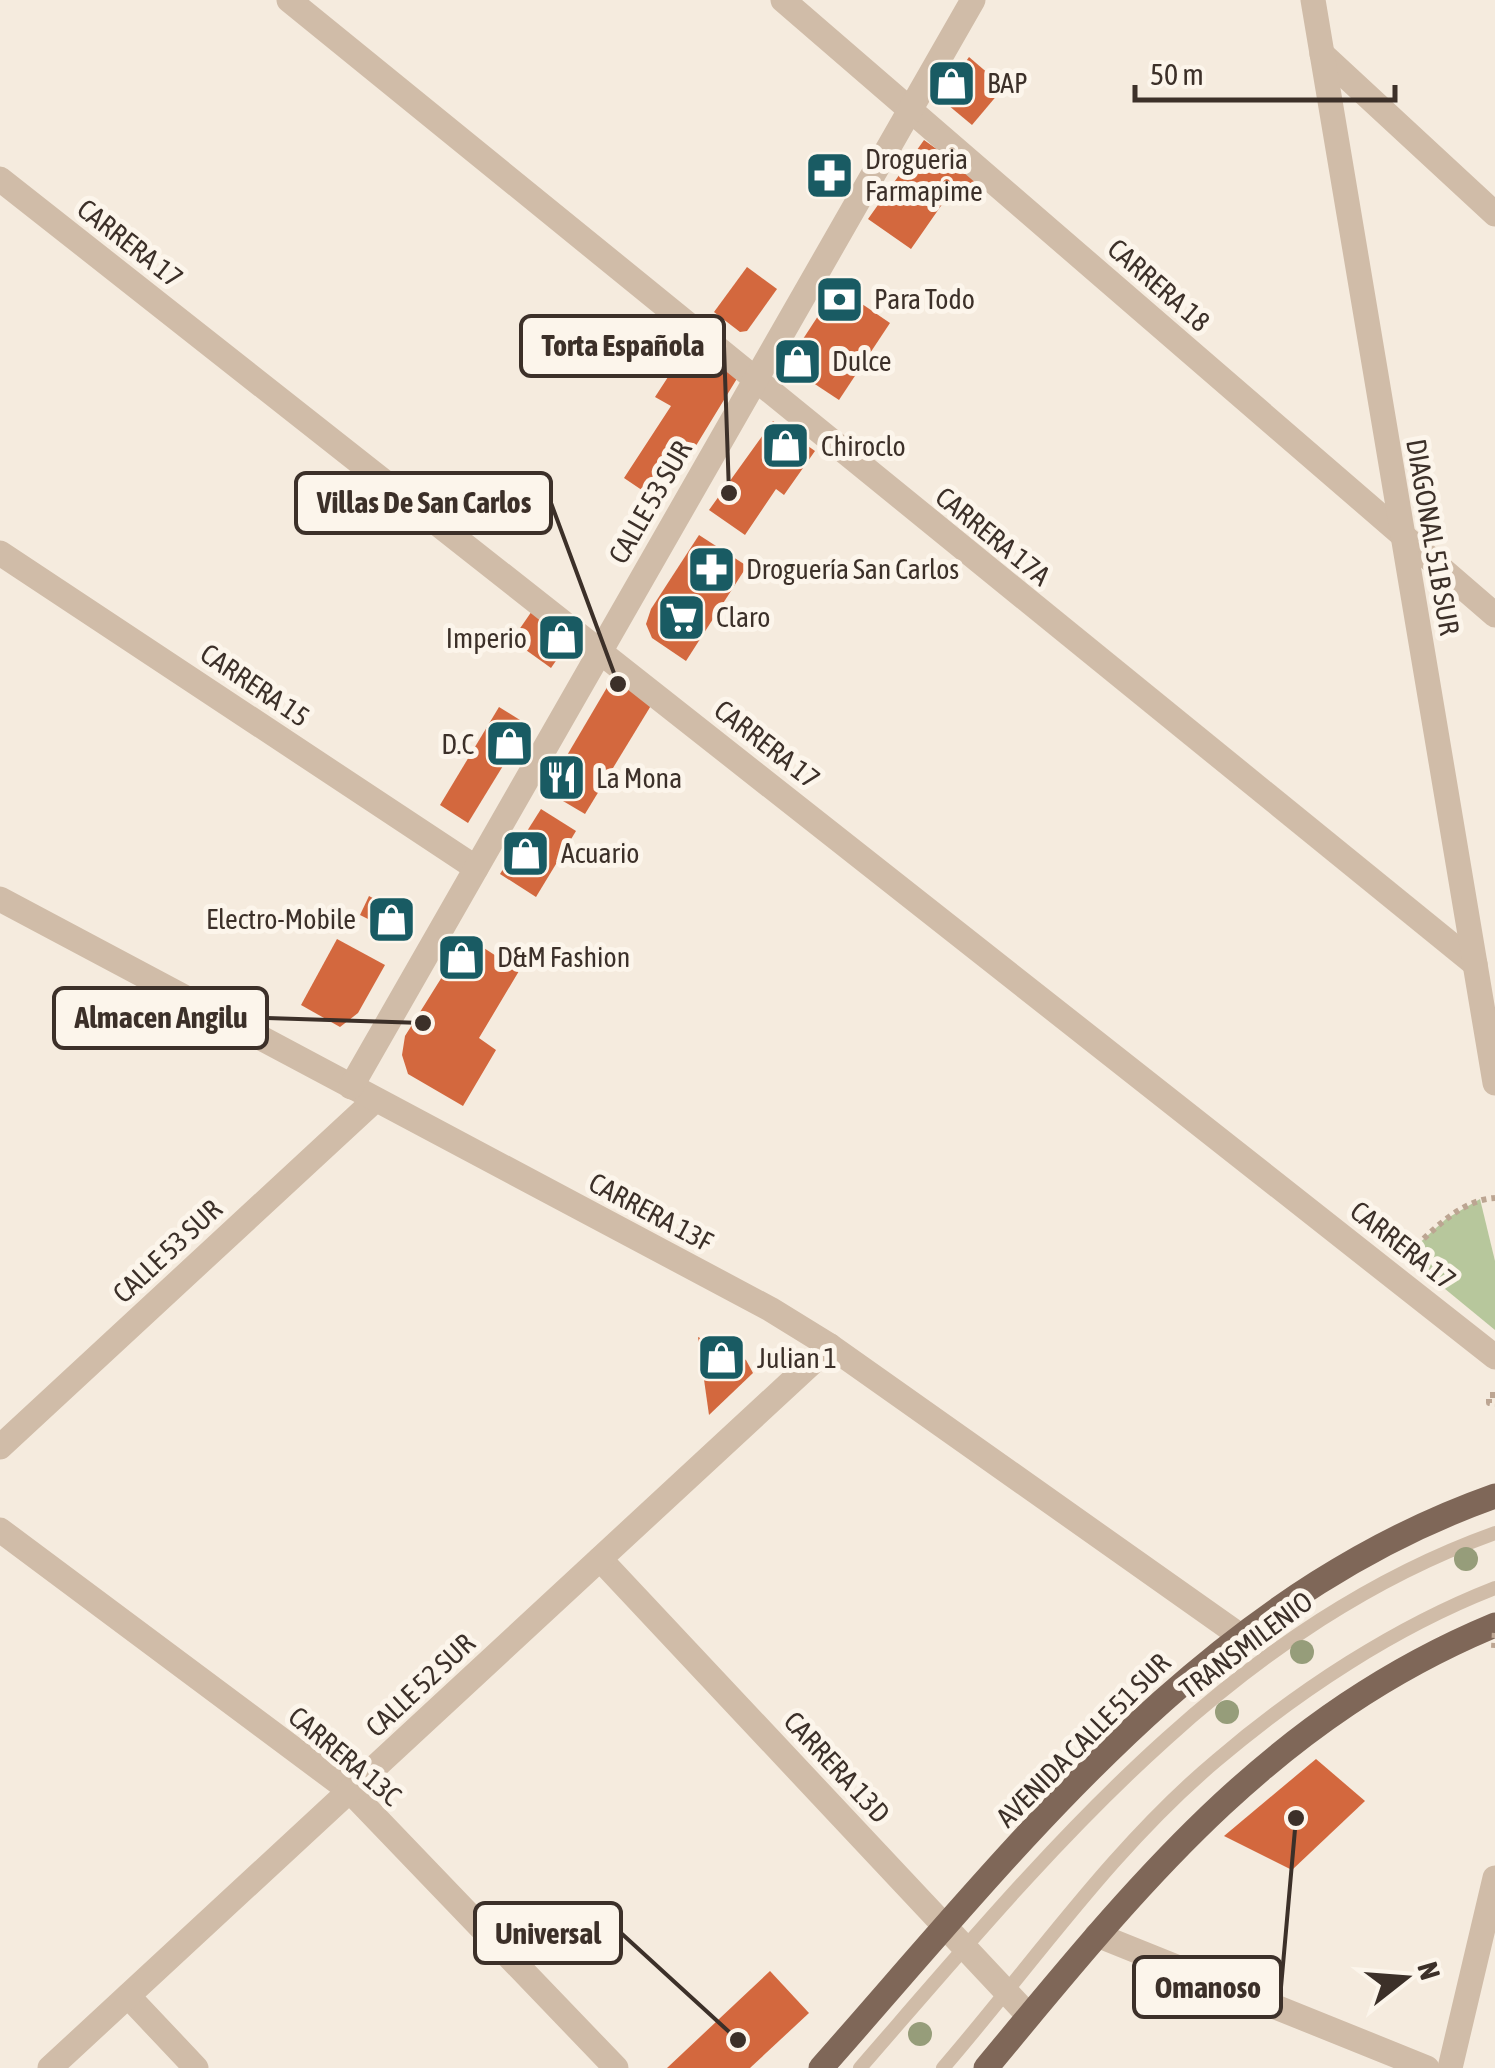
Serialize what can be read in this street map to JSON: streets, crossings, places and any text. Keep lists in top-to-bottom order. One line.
{"streets":{"main road":["AVENIDA CALLE 51 SUR"],"street":["CARRERA 17","CARRERA 18","CALLE 53 SUR","CARRERA 17A","DIAGONAL 51B SUR","CARRERA 15","CARRERA 13F","CALLE 52 SUR","CARRERA 13C","CARRERA 13D"],"lane":["TRANSMILENIO"]},"crossings":[["CARRERA 17","CALLE 53 SUR"],["CARRERA 18","CALLE 53 SUR"],["CARRERA 18","DIAGONAL 51B SUR"],["CALLE 53 SUR","CARRERA 17A"],["CALLE 53 SUR","CARRERA 15"],["CALLE 53 SUR","CARRERA 13F"],["CARRERA 17A","DIAGONAL 51B SUR"],["CARRERA 13F","CALLE 52 SUR"],["CARRERA 13F","AVENIDA CALLE 51 SUR"],["TRANSMILENIO","CARRERA 13D"],["CALLE 52 SUR","CARRERA 13C"],["CALLE 52 SUR","CARRERA 13D"],["AVENIDA CALLE 51 SUR","CARRERA 13D"]],"places":{"shop":["BAP","Dulce","Chiroclo","Imperio","D.C","Acuario","Electro-Mobile","D&M Fashion","Julian 1"],"pharmacy":["Drogueria Farmapime","Droguería San Carlos"],"bank":["Para Todo"],"other":["Torta Española","Villas De San Carlos","Almacen Angilu","Omanoso","Universal"],"supermarket":["Claro"],"restaurant":["La Mona"]},"scale_bar":"50 m","north":"right"}
